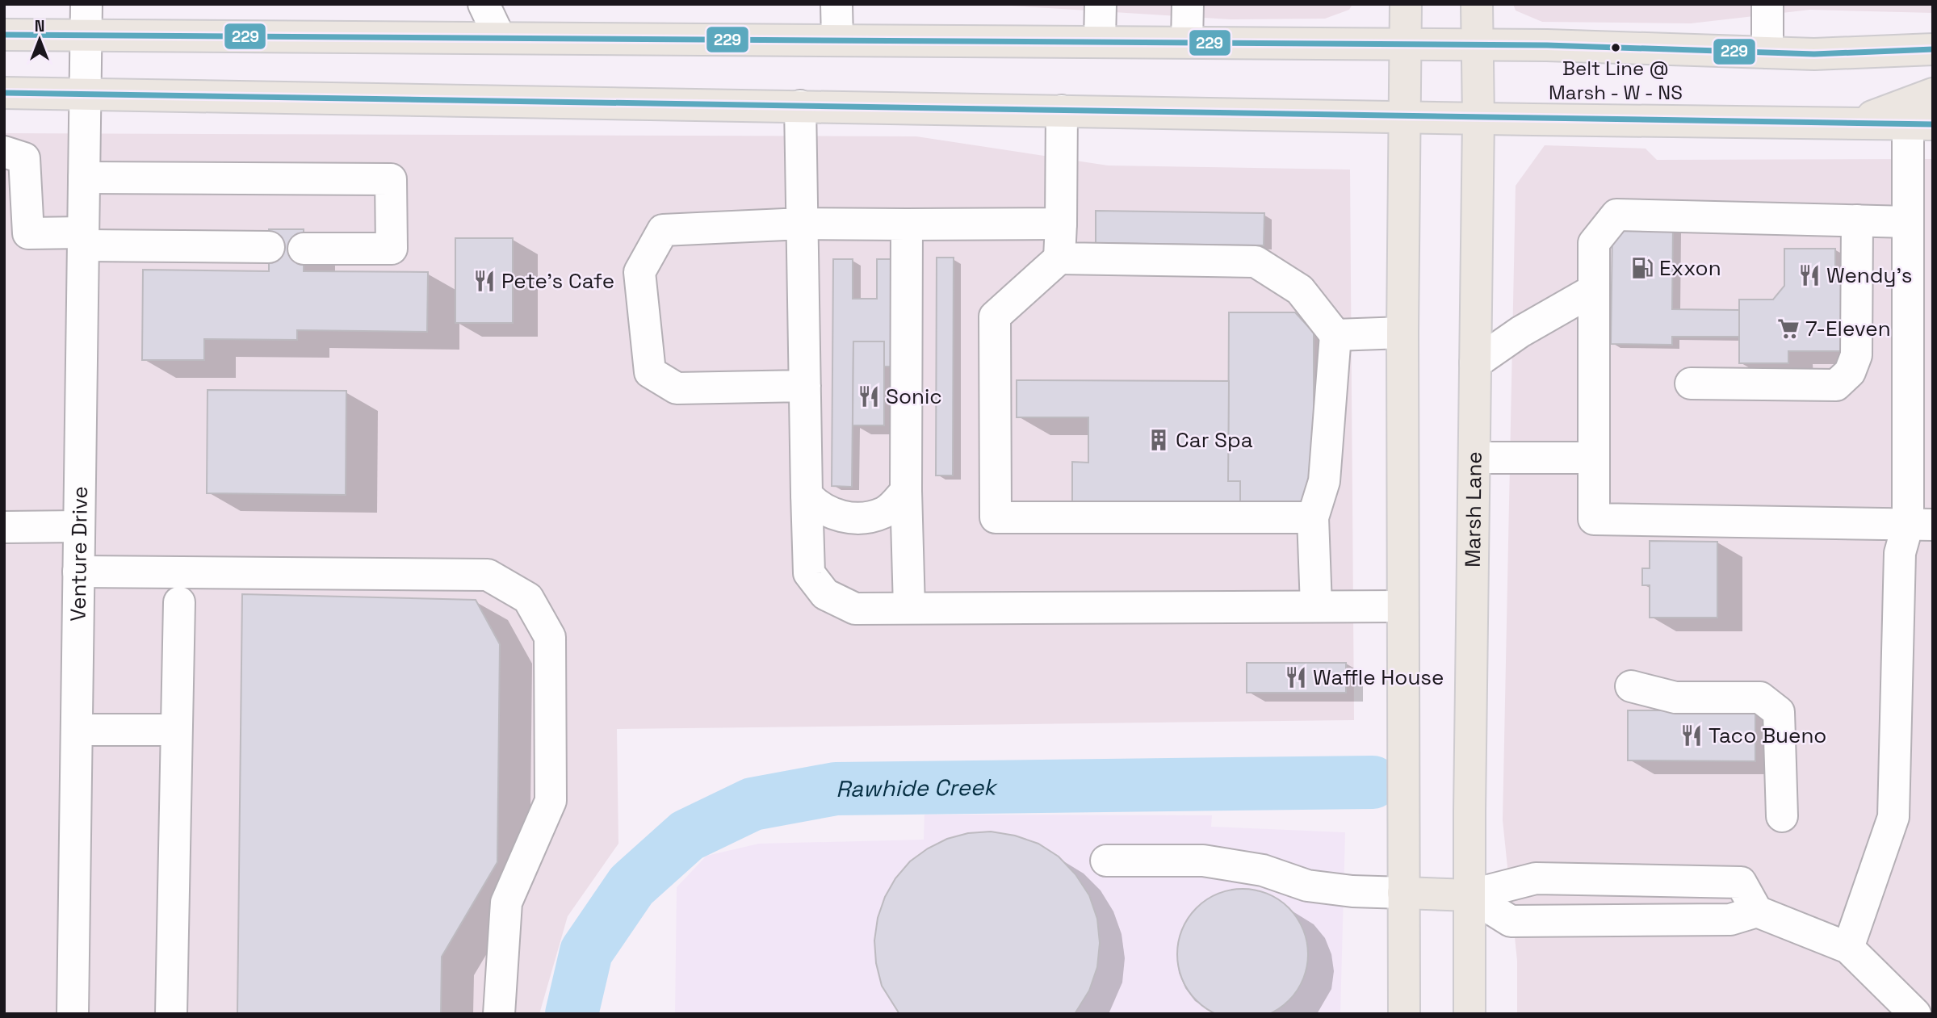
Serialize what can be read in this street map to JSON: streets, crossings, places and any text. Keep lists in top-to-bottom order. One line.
{"streets":{"main road":["Marsh Lane"],"street":["Venture Drive"]},"water":["Rawhide Creek"],"places":{"other":["Belt Line @ Marsh - W - NS"],"fuel station":["Exxon"],"restaurant":["Wendy's","Pete's Cafe","Sonic","Waffle House","Taco Bueno"],"supermarket":["7-Eleven"],"building":["Car Spa"]},"lines":["transit line 229"],"north":"top"}
